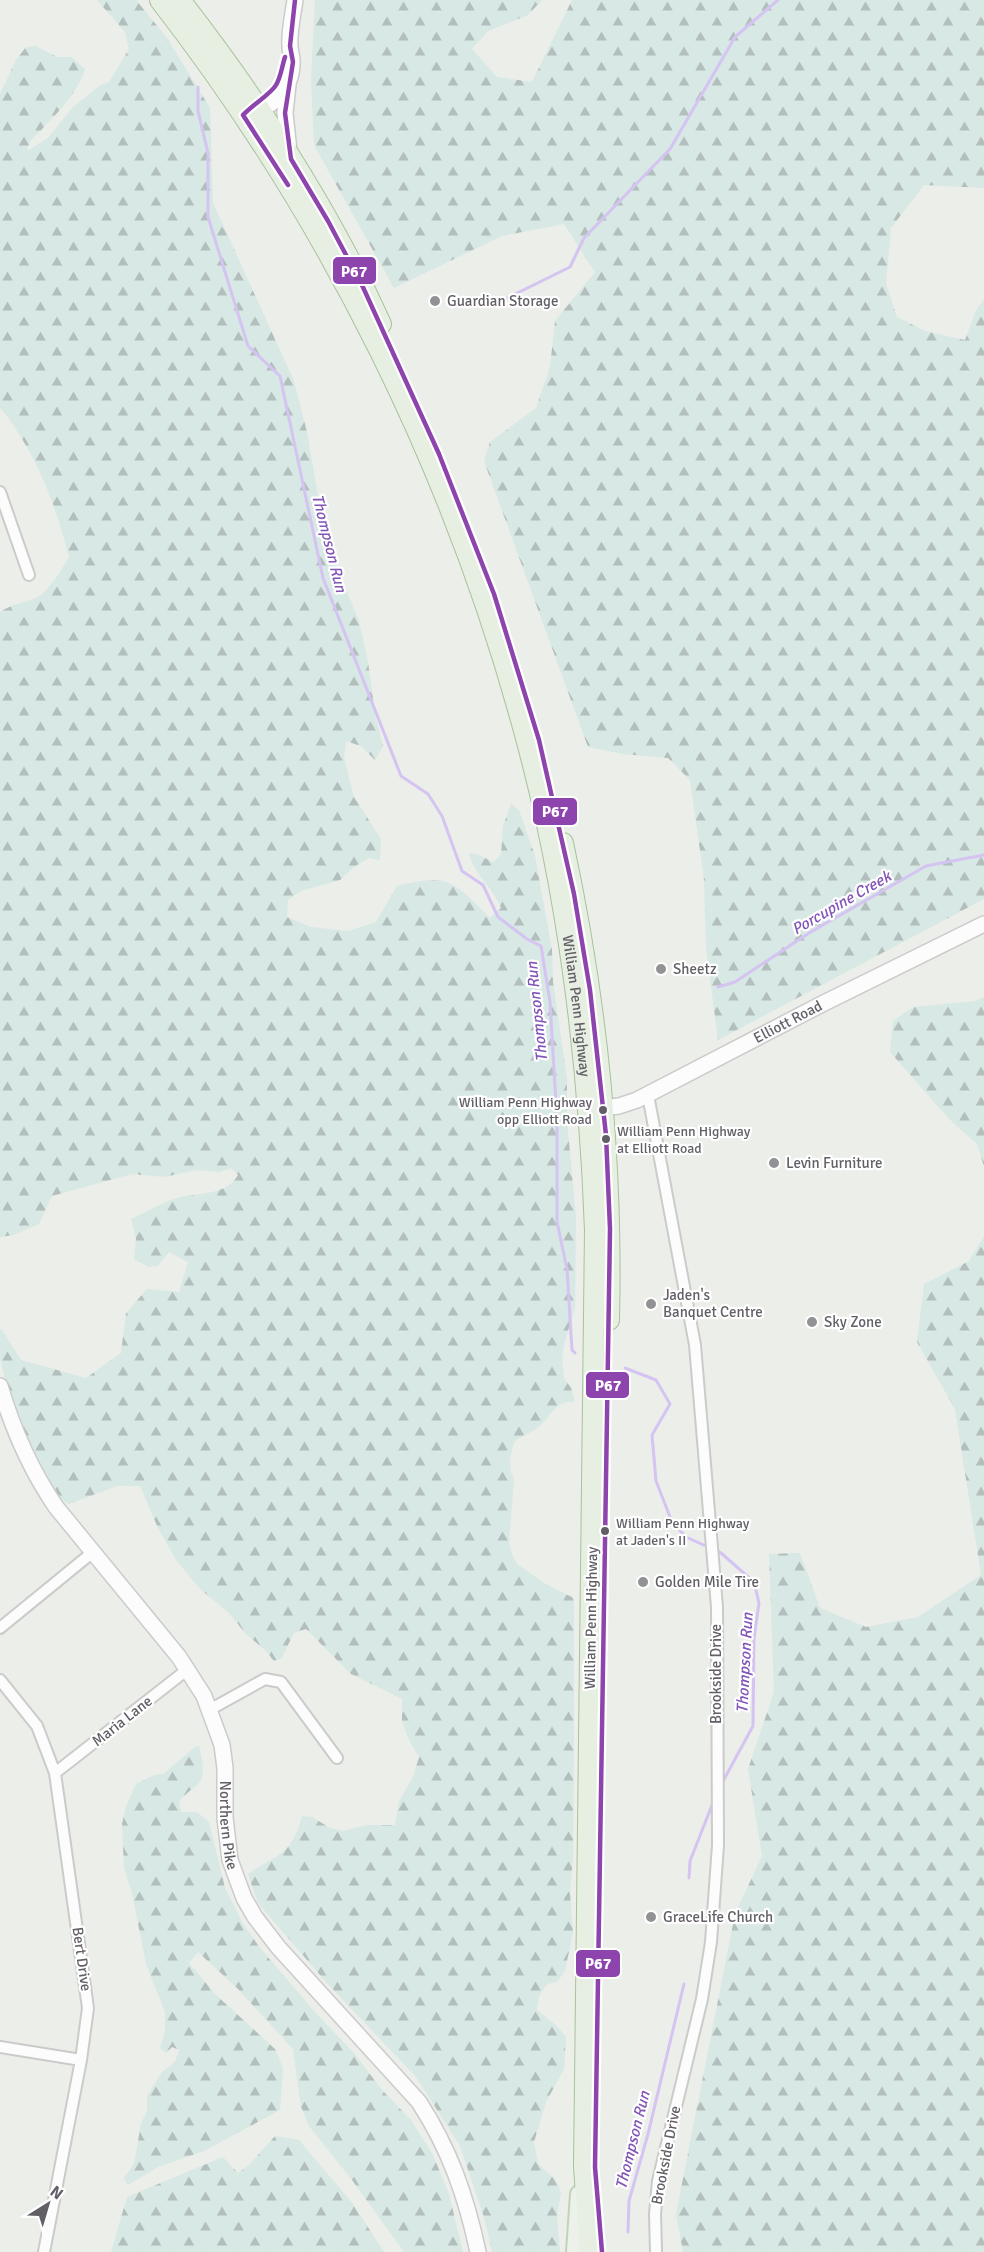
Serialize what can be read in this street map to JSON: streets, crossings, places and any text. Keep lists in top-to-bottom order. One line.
{"streets":{"highway":["William Penn Highway"],"main road":["Elliott Road","Northern Pike"],"street":["Brookside Drive","Maria Lane","Bert Drive"]},"crossings":[["William Penn Highway","Elliott Road"],["Elliott Road","Brookside Drive"],["Maria Lane","Northern Pike"],["Maria Lane","Bert Drive"]],"water":["Thompson Run","Porcupine Creek"],"places":["Guardian Storage","Sheetz","William Penn Highway opp Elliott Road","William Penn Highway at Elliott Road","Levin Furniture","Jaden's Banquet Centre","Sky Zone","William Penn Highway at Jaden's II","Golden Mile Tire","GraceLife Church"],"lines":["transit line P67"],"north":"top right"}
